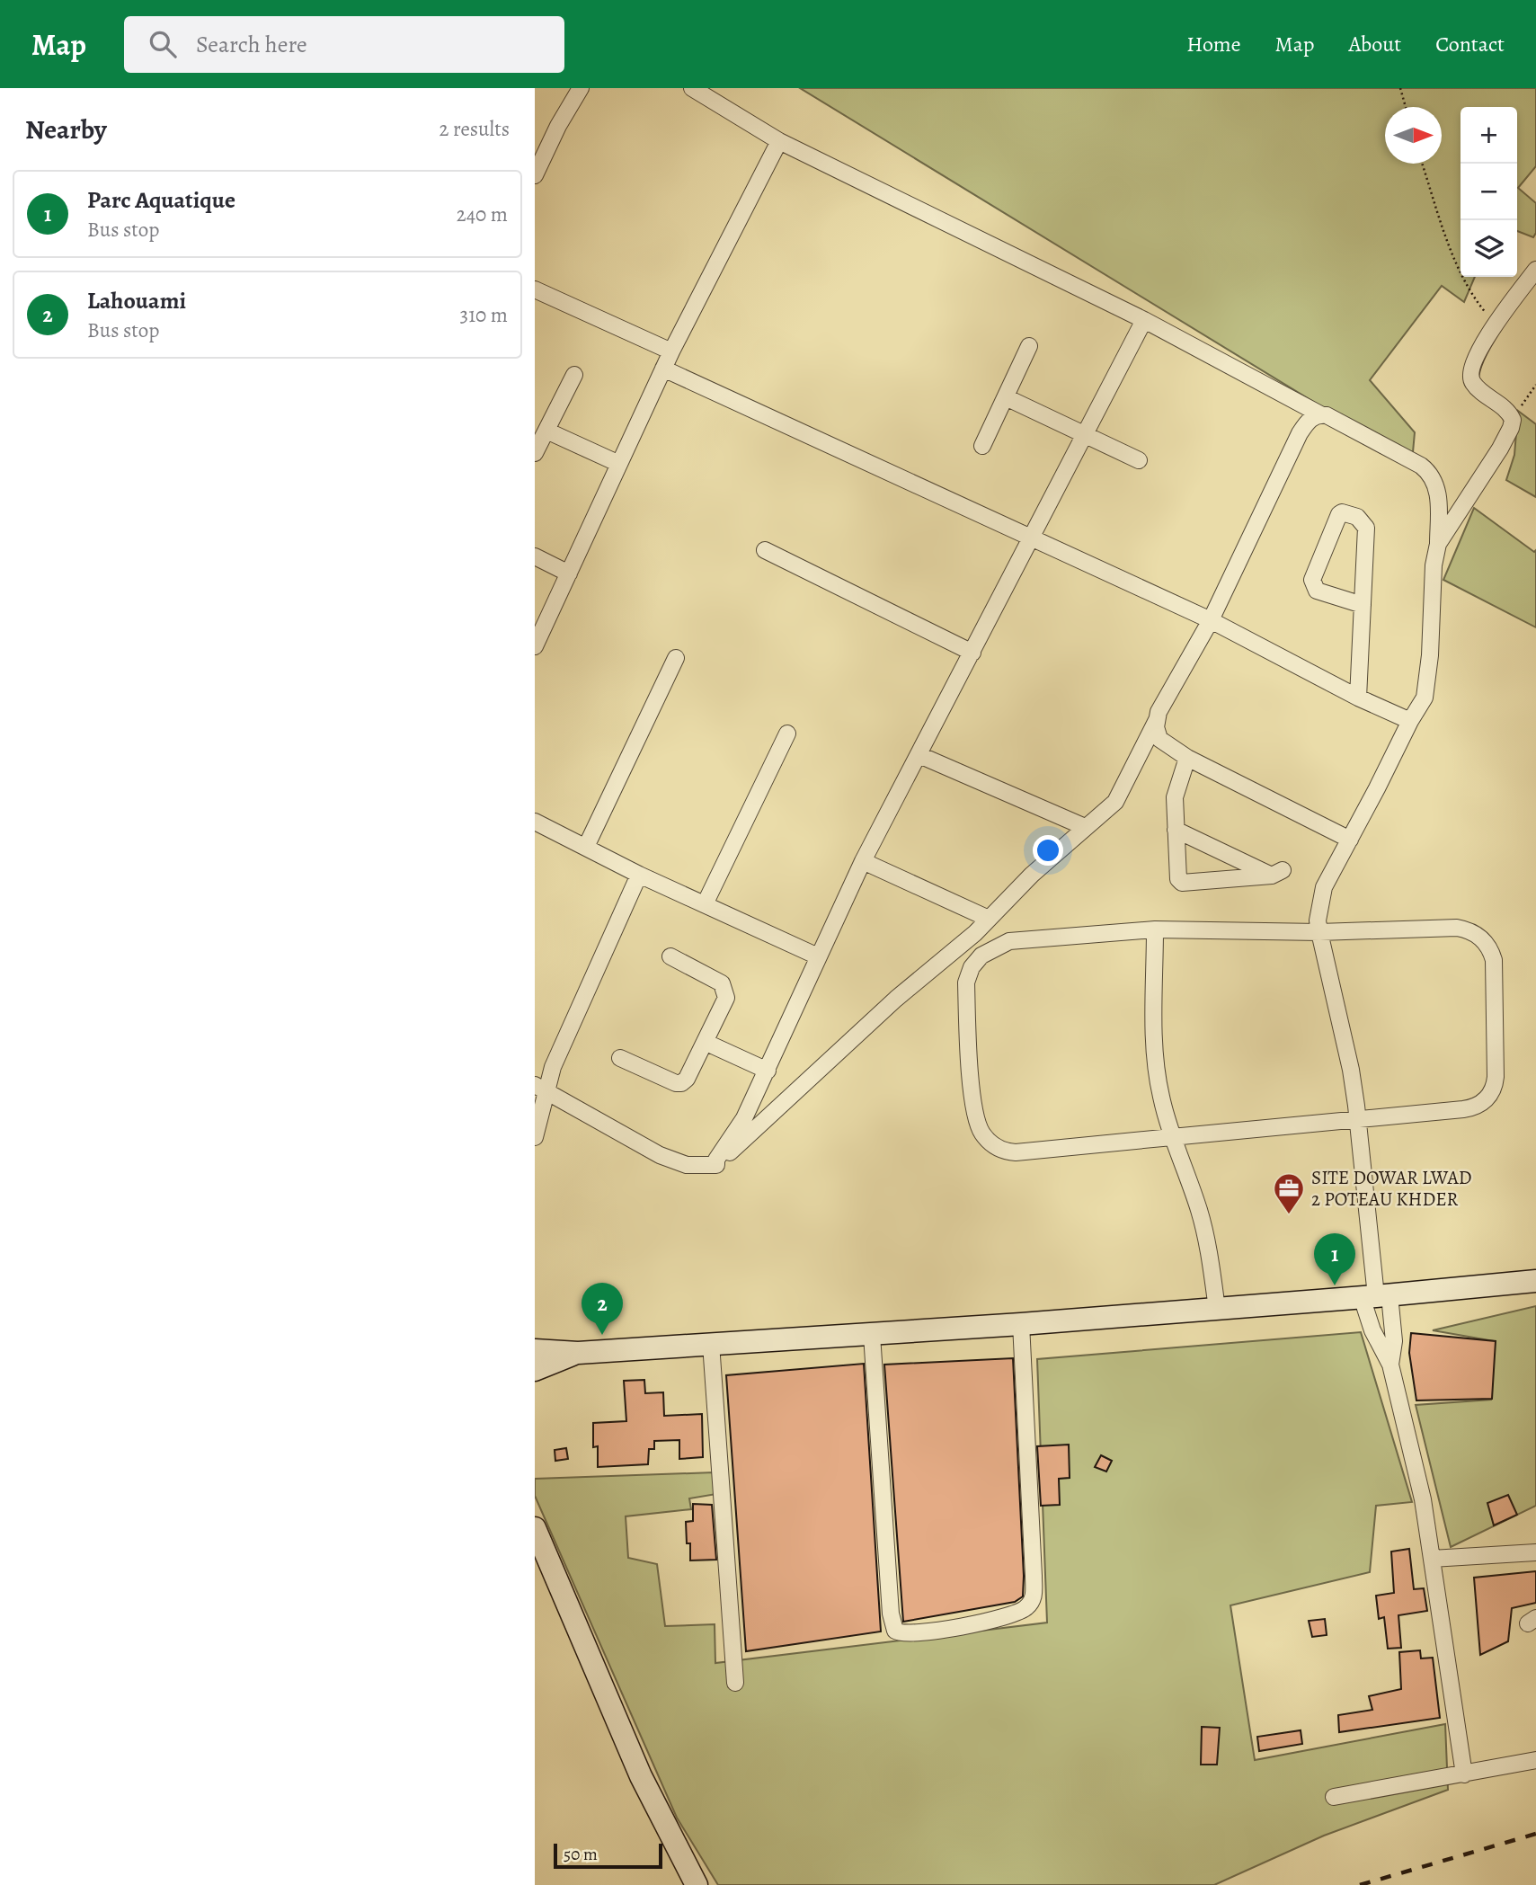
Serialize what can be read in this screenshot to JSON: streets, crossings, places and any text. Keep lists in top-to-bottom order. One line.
{"places":{"office":["SITE DOWAR LWAD 2 POTEAU KHDER"]},"scale_bar":"50 m","north":"right","page":{"header":"Map","search":"Search here","nav":["Home","Map","About","Contact"],"heading":["Nearby","2 results"],"map_buttons":["+","−"],"list":[{"mark":"1","name":"Parc Aquatique","note":"Bus stop","value":"240 m"},{"mark":"2","name":"Lahouami","note":"Bus stop","value":"310 m"}],"pins":["1","2"],"scale":"50 m"}}
